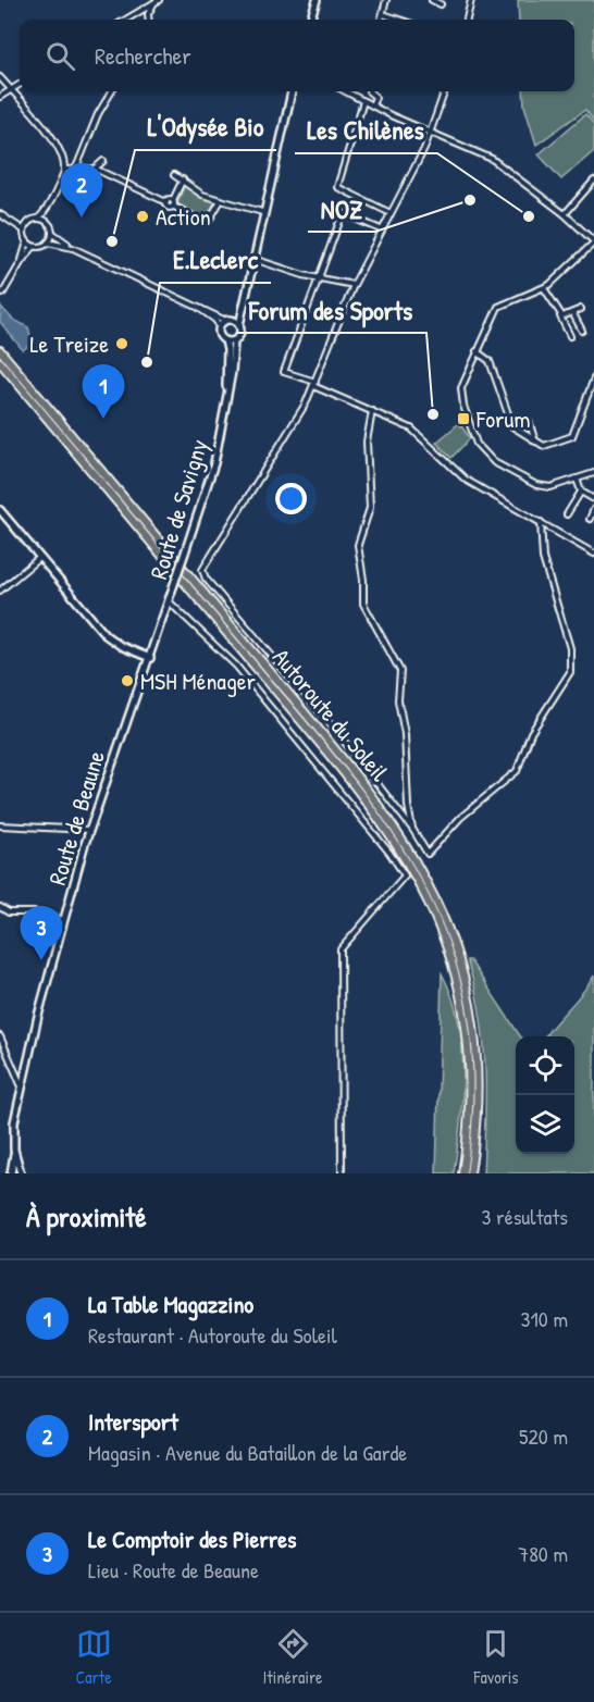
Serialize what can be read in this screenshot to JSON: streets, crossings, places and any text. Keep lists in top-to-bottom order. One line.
{"streets":{"highway":["Autoroute du Soleil"],"main road":["Route de Savigny","Route de Beaune"]},"crossings":[["Route de Savigny","Route de Beaune"]],"places":{"other":["NOZ","Action","Les Chilènes","L'Odysée Bio","Le Treize","E.Leclerc","Forum des Sports","MSH Ménager"],"transit":["Forum"]},"page":{"search":"Rechercher","pins":["2","1","3"],"heading":["À proximité","3 résultats"],"list":[{"mark":"1","name":"La Table Magazzino","note":"Restaurant · Autoroute du Soleil","value":"310 m"},{"mark":"2","name":"Intersport","note":"Magasin · Avenue du Bataillon de la Garde","value":"520 m"},{"mark":"3","name":"Le Comptoir des Pierres","note":"Lieu · Route de Beaune","value":"780 m"}],"nav":["Carte","Itinéraire","Favoris"]}}
